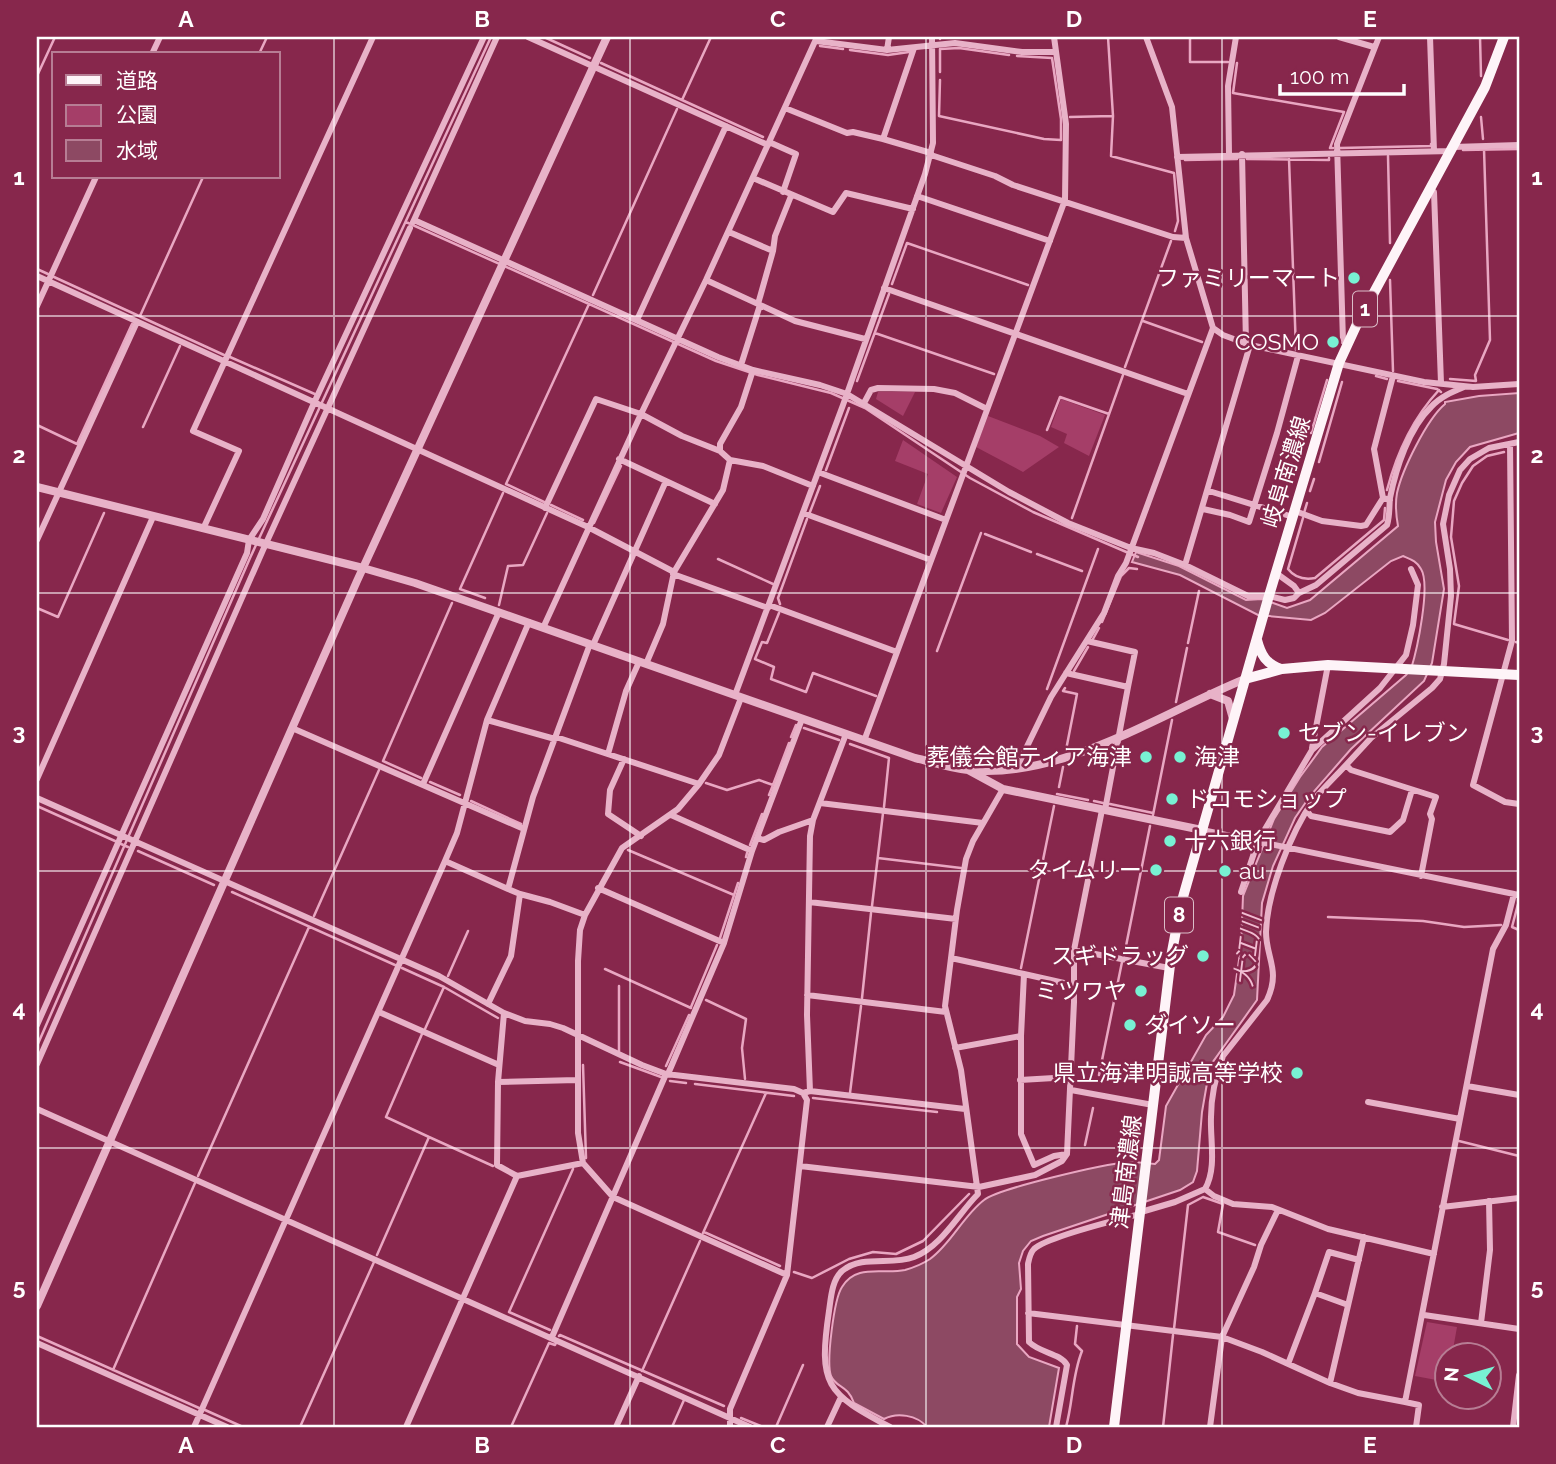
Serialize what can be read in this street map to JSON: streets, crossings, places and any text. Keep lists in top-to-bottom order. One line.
{"streets":{"main road":["1","岐阜南濃線","8","津島南濃線"]},"crossings":[["岐阜南濃線","津島南濃線"]],"water":["大江川"],"places":["ファミリーマート","COSMO","セブン-イレブン","葬儀会館ティア海津","海津","ドコモショップ","十六銀行","タイムリー","au","スギドラッグ","ミツワヤ","ダイソー","県立海津明誠高等学校"],"legend":["道路","公園","水域"],"scale_bar":"100 m","north":"left","grid":{"columns":["A","B","C","D","E"],"rows":["1","2","3","4","5"]}}
